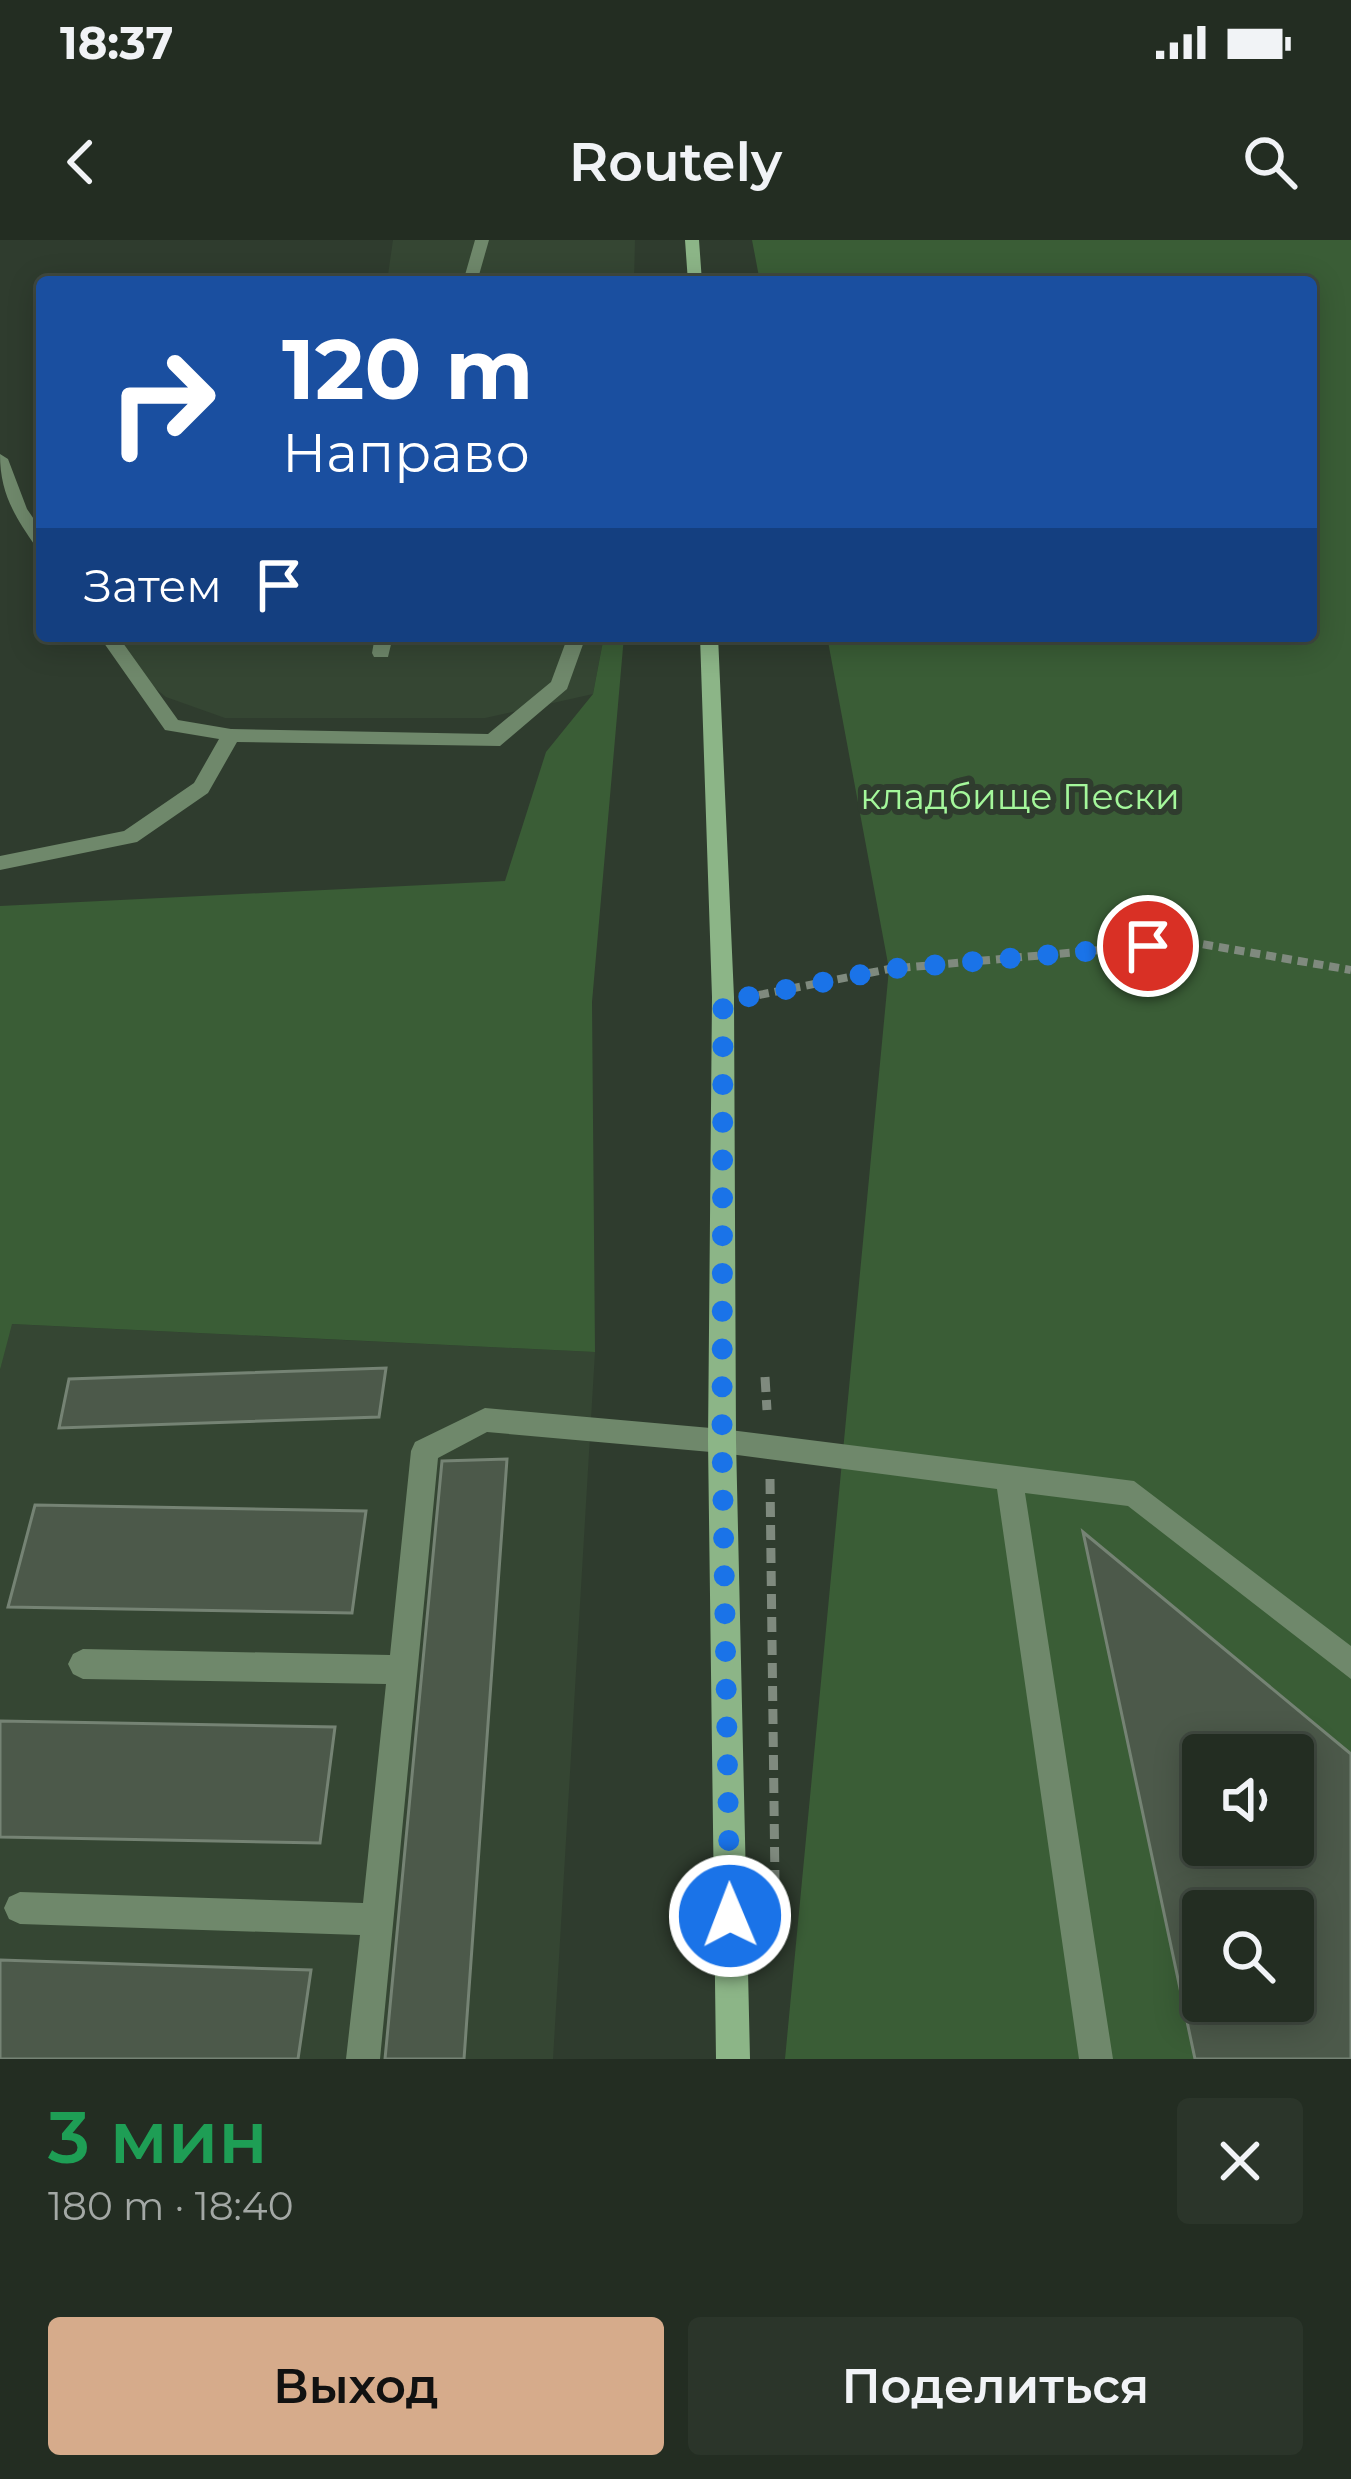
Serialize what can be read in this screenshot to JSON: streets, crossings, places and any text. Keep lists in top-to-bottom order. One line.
{"parks":["кладбище Пески"],"page":{"status":"18:37","header":"Routely","turn":["120 m","Направо"],"then":"Затем","heading":["3 мин","180 m · 18:40"],"buttons":["Выход","Поделиться"]}}
